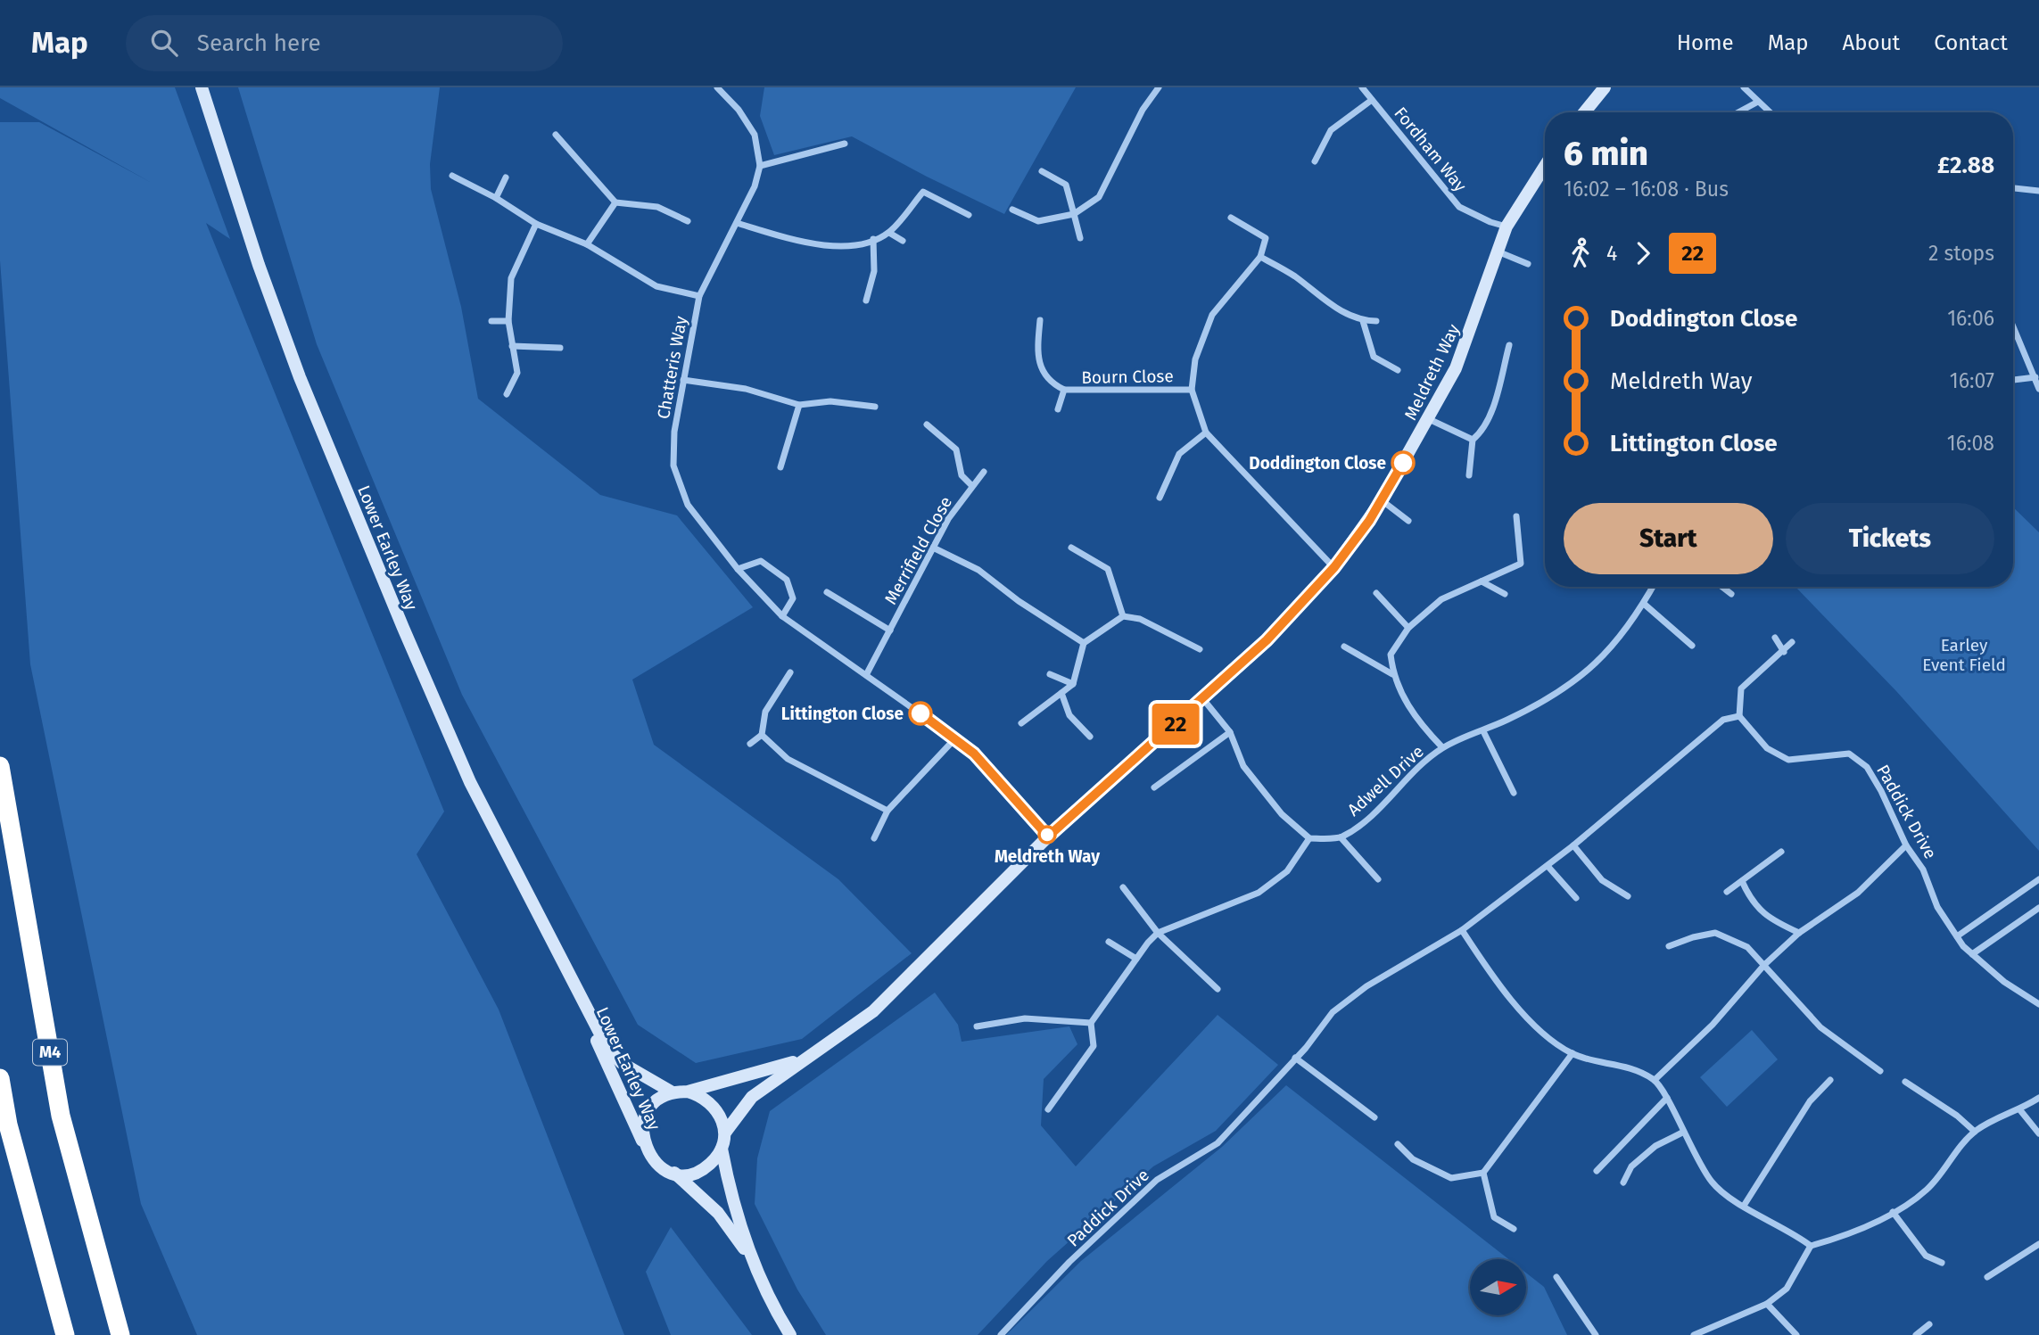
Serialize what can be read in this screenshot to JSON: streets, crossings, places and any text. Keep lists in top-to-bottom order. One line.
{"streets":{"highway":["M4"],"main road":["Meldreth Way","Lower Earley Way"],"street":["Fordham Way","Chatteris Way","Bourn Close","Merrifield Close","Adwell Drive","Paddick Drive"]},"crossings":[["Fordham Way","Meldreth Way"],["Chatteris Way","Meldreth Way"],["Chatteris Way","Merrifield Close"],["Meldreth Way","Lower Earley Way"]],"parks":["Earley Event Field"],"places":["Doddington Close","Littington Close","Meldreth Way"],"lines":["bus line 22"],"north":"right","page":{"header":"Map","search":"Search here","nav":["Home","Map","About","Contact"],"on_map":"22","heading":["6 min","16:02 – 16:08 · Bus","£2.88"],"legs":["4","22","2 stops"],"list":[{"name":"Doddington Close","value":"16:06"},{"name":"Meldreth Way","value":"16:07"},{"name":"Littington Close","value":"16:08"}],"buttons":["Start","Tickets"]}}
